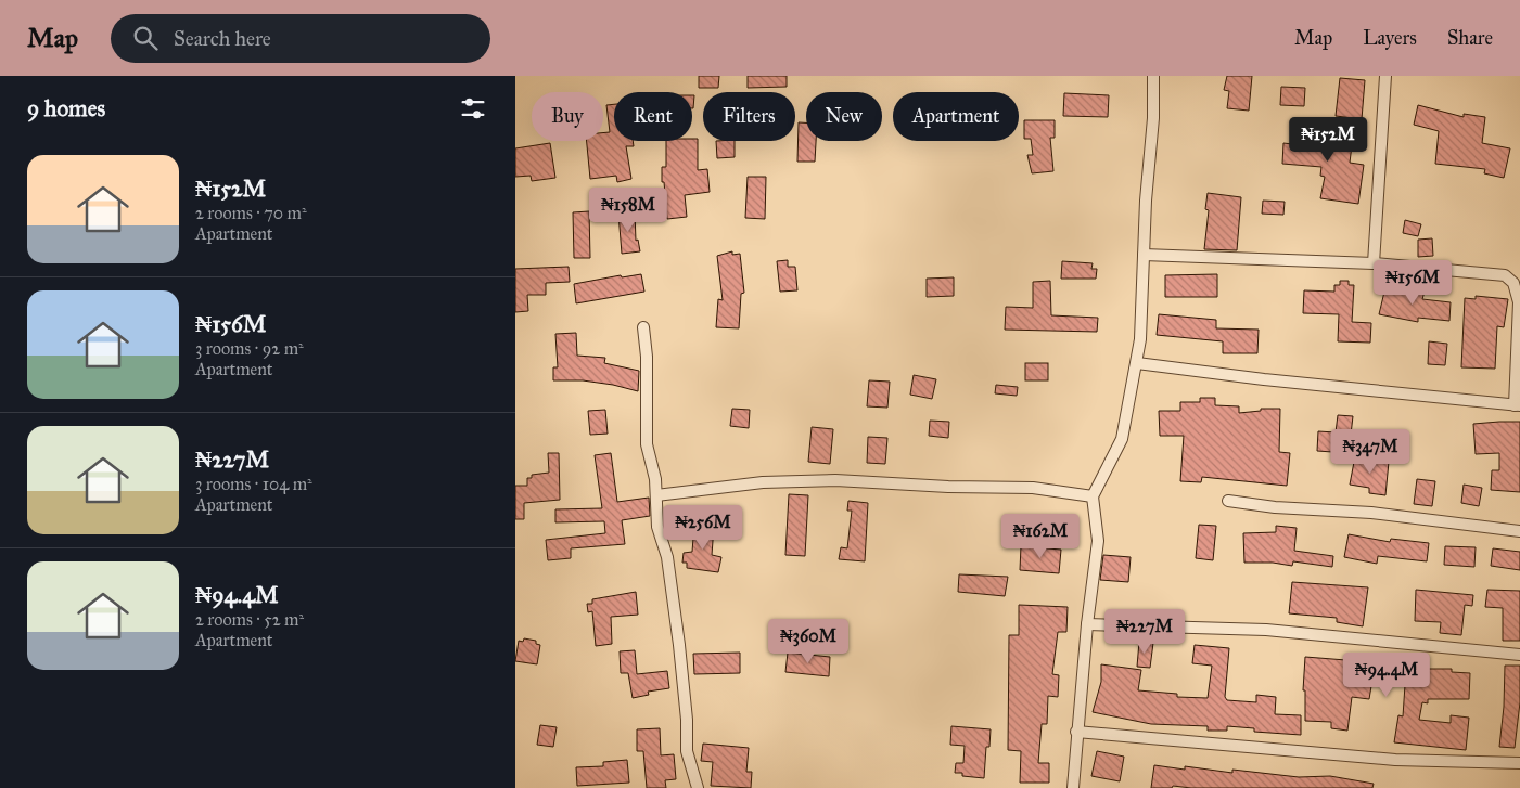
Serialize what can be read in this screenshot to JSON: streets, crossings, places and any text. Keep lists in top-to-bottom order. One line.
{"page":{"header":"Map","search":"Search here","nav":["Map","Layers","Share"],"heading":"9 homes","chip":["Buy","Rent","Filters","New","Apartment"],"price":["₦152M","₦158M","₦156M","₦347M","₦256M","₦162M","₦227M","₦360M","₦94.4M"],"list":[{"name":"₦152M","note":"2 rooms · 70 m² · Apartment"},{"name":"₦156M","note":"3 rooms · 92 m² · Apartment"},{"name":"₦227M","note":"3 rooms · 104 m² · Apartment"},{"name":"₦94.4M","note":"2 rooms · 52 m² · Apartment"}]}}
